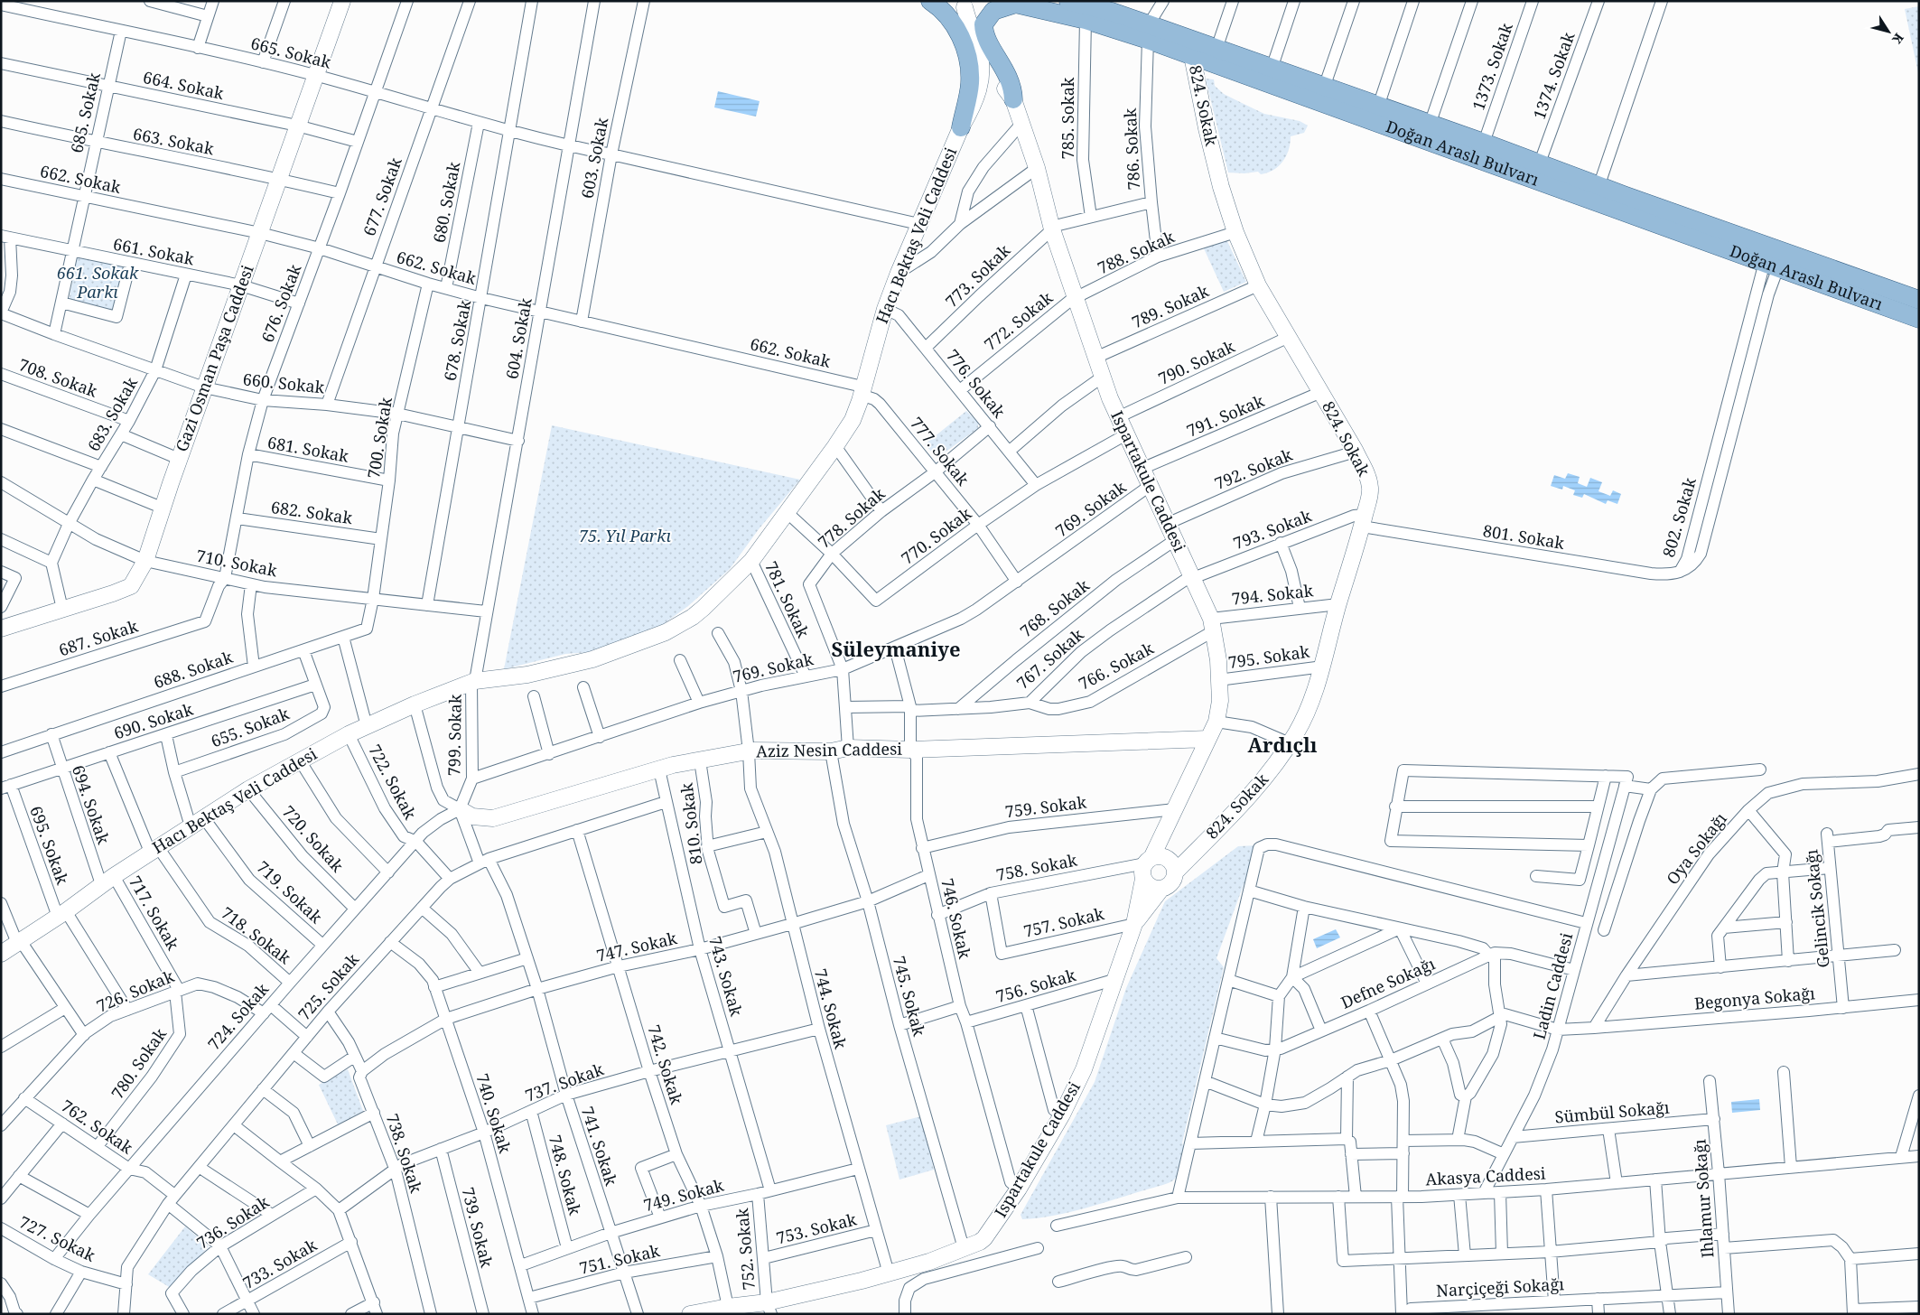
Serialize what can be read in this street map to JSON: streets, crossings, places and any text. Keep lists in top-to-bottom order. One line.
{"streets":{"main road":["Doğan Araslı Bulvarı"],"street":["665. Sokak","1373. Sokak","1374. Sokak","664. Sokak","824. Sokak","685. Sokak","785. Sokak","663. Sokak","786. Sokak","603. Sokak","662. Sokak","677. Sokak","680. Sokak","Hacı Bektaş Veli Caddesi","661. Sokak","788. Sokak","773. Sokak","676. Sokak","789. Sokak","772. Sokak","604. Sokak","678. Sokak","Gazi Osman Paşa Caddesi","790. Sokak","708. Sokak","660. Sokak","776. Sokak","683. Sokak","791. Sokak","700. Sokak","681. Sokak","777. Sokak","792. Sokak","Ispartakule Caddesi","769. Sokak","682. Sokak","802. Sokak","778. Sokak","793. Sokak","770. Sokak","801. Sokak","710. Sokak","794. Sokak","781. Sokak","768. Sokak","687. Sokak","795. Sokak","767. Sokak","766. Sokak","688. Sokak","690. Sokak","655. Sokak","799. Sokak","Aziz Nesin Caddesi","722. Sokak","694. Sokak","759. Sokak","810. Sokak","720. Sokak","695. Sokak","Oya Sokağı","758. Sokak","719. Sokak","Gelincik Sokağı","717. Sokak","746. Sokak","757. Sokak","718. Sokak","747. Sokak","743. Sokak","Defne Sokağı","756. Sokak","Ladin Caddesi","725. Sokak","726. Sokak","745. Sokak","Begonya Sokağı","744. Sokak","724. Sokak","780. Sokak","742. Sokak","737. Sokak","Sümbül Sokağı","740. Sokak","762. Sokak","741. Sokak","738. Sokak","748. Sokak","Akasya Caddesi","749. Sokak","Ihlamur Sokağı","736. Sokak","739. Sokak","753. Sokak","727. Sokak","752. Sokak","751. Sokak","733. Sokak","Narçiçeği Sokağı"]},"crossings":[["665. Sokak","685. Sokak"],["665. Sokak","603. Sokak"],["665. Sokak","677. Sokak"],["665. Sokak","680. Sokak"],["665. Sokak","Hacı Bektaş Veli Caddesi"],["665. Sokak","676. Sokak"],["665. Sokak","604. Sokak"],["665. Sokak","678. Sokak"],["665. Sokak","Gazi Osman Paşa Caddesi"],["1373. Sokak","Doğan Araslı Bulvarı"],["1374. Sokak","Doğan Araslı Bulvarı"],["664. Sokak","685. Sokak"],["664. Sokak","676. Sokak"],["664. Sokak","Gazi Osman Paşa Caddesi"],["824. Sokak","Doğan Araslı Bulvarı"],["824. Sokak","788. Sokak"],["824. Sokak","789. Sokak"],["824. Sokak","790. Sokak"],["824. Sokak","791. Sokak"],["824. Sokak","792. Sokak"],["824. Sokak","Ispartakule Caddesi"],["824. Sokak","793. Sokak"],["824. Sokak","801. Sokak"],["824. Sokak","794. Sokak"],["824. Sokak","795. Sokak"],["824. Sokak","758. Sokak"],["685. Sokak","663. Sokak"],["685. Sokak","662. Sokak"],["685. Sokak","661. Sokak"],["685. Sokak","660. Sokak"],["785. Sokak","Doğan Araslı Bulvarı"],["663. Sokak","676. Sokak"],["663. Sokak","Gazi Osman Paşa Caddesi"],["786. Sokak","Doğan Araslı Bulvarı"],["786. Sokak","788. Sokak"],["Doğan Araslı Bulvarı","802. Sokak"],["603. Sokak","662. Sokak"],["662. Sokak","677. Sokak"],["662. Sokak","680. Sokak"],["662. Sokak","Hacı Bektaş Veli Caddesi"],["662. Sokak","676. Sokak"],["662. Sokak","604. Sokak"],["662. Sokak","678. Sokak"],["662. Sokak","Gazi Osman Paşa Caddesi"],["662. Sokak","700. Sokak"],["662. Sokak","777. Sokak"],["677. Sokak","660. Sokak"],["Hacı Bektaş Veli Caddesi","604. Sokak"],["Hacı Bektaş Veli Caddesi","776. Sokak"],["Hacı Bektaş Veli Caddesi","777. Sokak"],["Hacı Bektaş Veli Caddesi","Ispartakule Caddesi"],["Hacı Bektaş Veli Caddesi","770. Sokak"],["Hacı Bektaş Veli Caddesi","781. Sokak"],["Hacı Bektaş Veli Caddesi","799. Sokak"],["Hacı Bektaş Veli Caddesi","722. Sokak"],["Hacı Bektaş Veli Caddesi","694. Sokak"],["Hacı Bektaş Veli Caddesi","720. Sokak"],["Hacı Bektaş Veli Caddesi","695. Sokak"],["Hacı Bektaş Veli Caddesi","719. Sokak"],["Hacı Bektaş Veli Caddesi","717. Sokak"],["Hacı Bektaş Veli Caddesi","718. Sokak"],["661. Sokak","676. Sokak"],["661. Sokak","Gazi Osman Paşa Caddesi"],["661. Sokak","683. Sokak"],["788. Sokak","772. Sokak"],["788. Sokak","Ispartakule Caddesi"],["773. Sokak","776. Sokak"],["773. Sokak","Ispartakule Caddesi"],["676. Sokak","660. Sokak"],["676. Sokak","681. Sokak"],["676. Sokak","682. Sokak"],["676. Sokak","710. Sokak"],["676. Sokak","687. Sokak"],["789. Sokak","Ispartakule Caddesi"],["772. Sokak","776. Sokak"],["772. Sokak","Ispartakule Caddesi"],["604. Sokak","660. Sokak"],["604. Sokak","710. Sokak"],["604. Sokak","799. Sokak"],["678. Sokak","660. Sokak"],["678. Sokak","710. Sokak"],["Gazi Osman Paşa Caddesi","660. Sokak"],["Gazi Osman Paşa Caddesi","710. Sokak"],["790. Sokak","Ispartakule Caddesi"],["708. Sokak","683. Sokak"],["660. Sokak","683. Sokak"],["660. Sokak","700. Sokak"],["776. Sokak","778. Sokak"],["776. Sokak","770. Sokak"],["683. Sokak","710. Sokak"],["791. Sokak","Ispartakule Caddesi"],["700. Sokak","681. Sokak"],["700. Sokak","682. Sokak"],["700. Sokak","710. Sokak"],["700. Sokak","688. Sokak"],["777. Sokak","769. Sokak"],["777. Sokak","778. Sokak"],["777. Sokak","770. Sokak"],["792. Sokak","Ispartakule Caddesi"],["Ispartakule Caddesi","769. Sokak"],["Ispartakule Caddesi","793. Sokak"],["Ispartakule Caddesi","770. Sokak"],["Ispartakule Caddesi","794. Sokak"],["Ispartakule Caddesi","768. Sokak"],["Ispartakule Caddesi","795. Sokak"],["Ispartakule Caddesi","767. Sokak"],["Ispartakule Caddesi","766. Sokak"],["Ispartakule Caddesi","Aziz Nesin Caddesi"],["Ispartakule Caddesi","759. Sokak"],["Ispartakule Caddesi","758. Sokak"],["Ispartakule Caddesi","746. Sokak"],["Ispartakule Caddesi","757. Sokak"],["Ispartakule Caddesi","756. Sokak"],["Ispartakule Caddesi","745. Sokak"],["Ispartakule Caddesi","744. Sokak"],["Ispartakule Caddesi","742. Sokak"],["Ispartakule Caddesi","752. Sokak"],["769. Sokak","778. Sokak"],["769. Sokak","781. Sokak"],["769. Sokak","799. Sokak"],["769. Sokak","746. Sokak"],["769. Sokak","744. Sokak"],["802. Sokak","801. Sokak"],["778. Sokak","770. Sokak"],["778. Sokak","767. Sokak"],["778. Sokak","Aziz Nesin Caddesi"],["793. Sokak","801. Sokak"],["793. Sokak","767. Sokak"],["710. Sokak","688. Sokak"],["794. Sokak","766. Sokak"],["768. Sokak","767. Sokak"],["767. Sokak","766. Sokak"],["767. Sokak","746. Sokak"],["688. Sokak","655. Sokak"],["688. Sokak","694. Sokak"],["690. Sokak","655. Sokak"],["690. Sokak","694. Sokak"],["690. Sokak","695. Sokak"],["690. Sokak","719. Sokak"],["690. Sokak","718. Sokak"],["655. Sokak","719. Sokak"],["799. Sokak","Aziz Nesin Caddesi"],["799. Sokak","724. Sokak"],["Aziz Nesin Caddesi","810. Sokak"],["Aziz Nesin Caddesi","746. Sokak"],["Aziz Nesin Caddesi","743. Sokak"],["Aziz Nesin Caddesi","745. Sokak"],["Aziz Nesin Caddesi","744. Sokak"],["Aziz Nesin Caddesi","724. Sokak"],["722. Sokak","725. Sokak"],["722. Sokak","724. Sokak"],["694. Sokak","717. Sokak"],["759. Sokak","746. Sokak"],["810. Sokak","747. Sokak"],["720. Sokak","724. Sokak"],["695. Sokak","726. Sokak"],["Oya Sokağı","Begonya Sokağı"],["758. Sokak","746. Sokak"],["758. Sokak","757. Sokak"],["719. Sokak","724. Sokak"],["Gelincik Sokağı","Begonya Sokağı"],["717. Sokak","726. Sokak"],["717. Sokak","780. Sokak"],["746. Sokak","747. Sokak"],["746. Sokak","756. Sokak"],["718. Sokak","724. Sokak"],["747. Sokak","743. Sokak"],["747. Sokak","745. Sokak"],["747. Sokak","744. Sokak"],["747. Sokak","742. Sokak"],["747. Sokak","740. Sokak"],["747. Sokak","741. Sokak"],["747. Sokak","738. Sokak"],["743. Sokak","725. Sokak"],["743. Sokak","737. Sokak"],["743. Sokak","749. Sokak"],["Defne Sokağı","Ladin Caddesi"],["Ladin Caddesi","Sümbül Sokağı"],["Ladin Caddesi","Akasya Caddesi"],["725. Sokak","726. Sokak"],["725. Sokak","742. Sokak"],["725. Sokak","740. Sokak"],["725. Sokak","762. Sokak"],["725. Sokak","741. Sokak"],["725. Sokak","738. Sokak"],["725. Sokak","727. Sokak"],["726. Sokak","724. Sokak"],["726. Sokak","780. Sokak"],["726. Sokak","762. Sokak"],["744. Sokak","737. Sokak"],["744. Sokak","749. Sokak"],["744. Sokak","753. Sokak"],["724. Sokak","762. Sokak"],["724. Sokak","727. Sokak"],["780. Sokak","762. Sokak"],["742. Sokak","737. Sokak"],["742. Sokak","749. Sokak"],["742. Sokak","751. Sokak"],["737. Sokak","740. Sokak"],["737. Sokak","741. Sokak"],["737. Sokak","738. Sokak"],["737. Sokak","748. Sokak"],["737. Sokak","739. Sokak"],["Sümbül Sokağı","Ihlamur Sokağı"],["740. Sokak","749. Sokak"],["740. Sokak","751. Sokak"],["762. Sokak","736. Sokak"],["741. Sokak","749. Sokak"],["741. Sokak","751. Sokak"],["748. Sokak","749. Sokak"],["Akasya Caddesi","Ihlamur Sokağı"],["749. Sokak","752. Sokak"],["Ihlamur Sokağı","Narçiçeği Sokağı"],["753. Sokak","752. Sokak"]],"districts":["Süleymaniye","Ardıçlı"],"parks":["661. Sokak Parkı","75. Yıl Parkı"],"north":"bottom right"}
